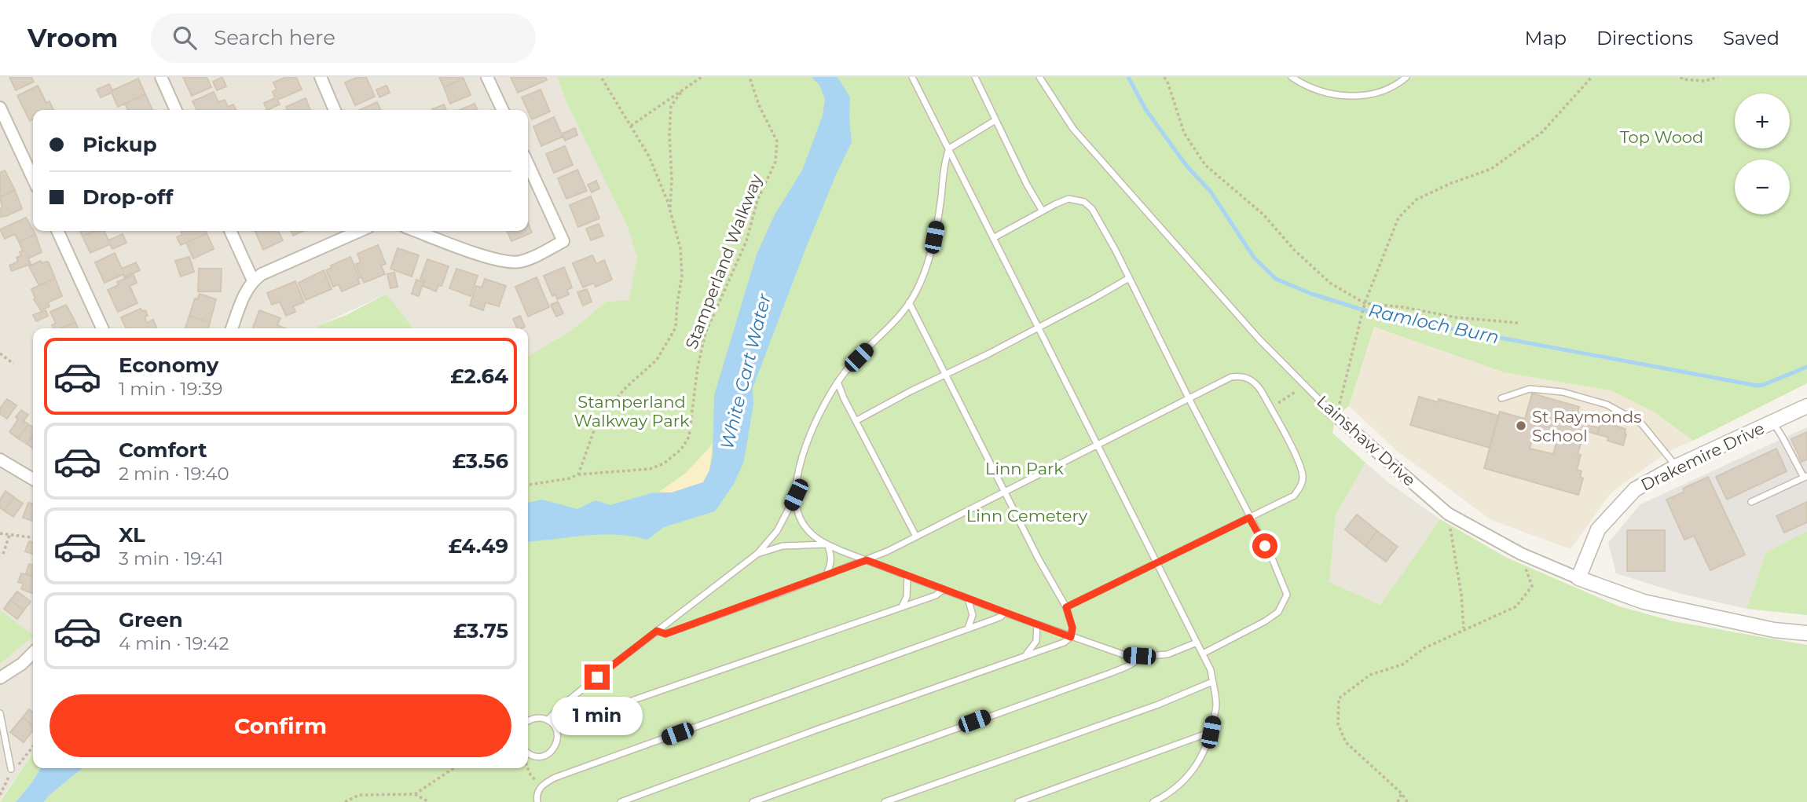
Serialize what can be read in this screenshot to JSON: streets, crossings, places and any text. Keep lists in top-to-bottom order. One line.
{"streets":{"street":["Lainshaw Drive","Drakemire Drive"],"path":["Stamperland Walkway"]},"crossings":[["Lainshaw Drive","Drakemire Drive"]],"water":["Ramloch Burn","White Cart Water"],"parks":["Top Wood","Stamperland Walkway Park","Linn Park","Linn Cemetery"],"places":["St Raymonds School"],"page":{"header":"Vroom","search":"Search here","nav":["Map","Directions","Saved"],"map_buttons":["+","−"],"banner":["Pickup","Drop-off"],"list":[{"name":"Economy","note":"1 min · 19:39","value":"£2.64"},{"name":"Comfort","note":"2 min · 19:40","value":"£3.56"},{"name":"XL","note":"3 min · 19:41","value":"£4.49"},{"name":"Green","note":"4 min · 19:42","value":"£3.75"}],"buttons":"Confirm","bubble":"1 min"}}
